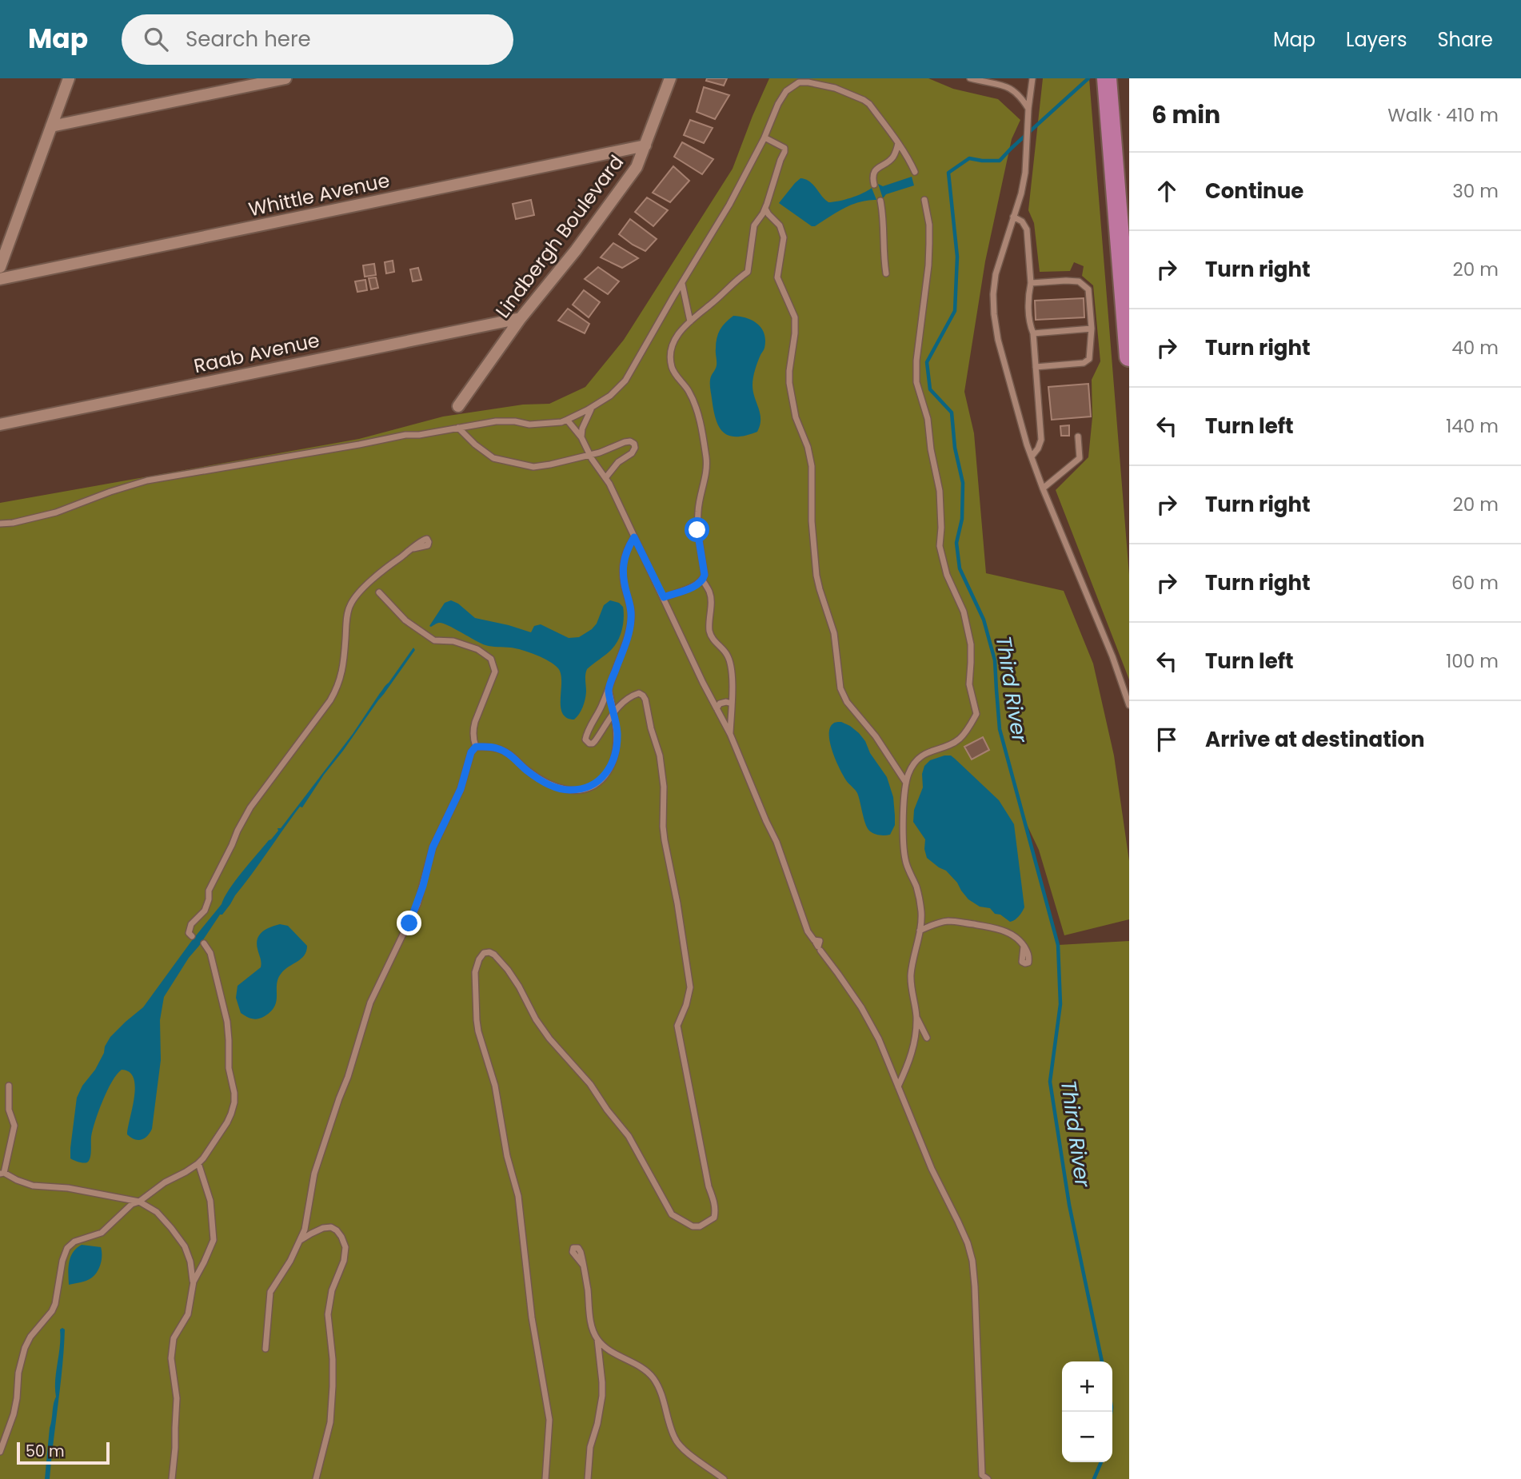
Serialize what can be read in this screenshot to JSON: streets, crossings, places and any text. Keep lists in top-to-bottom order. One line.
{"streets":{"street":["Whittle Avenue","Lindbergh Boulevard","Raab Avenue"]},"crossings":[["Whittle Avenue","Lindbergh Boulevard"],["Lindbergh Boulevard","Raab Avenue"]],"water":["Third River"],"scale_bar":"50 m","page":{"header":"Map","search":"Search here","nav":["Map","Layers","Share"],"heading":["6 min","Walk · 410 m"],"list":[["Continue","30 m"],["Turn right","20 m"],["Turn right","40 m"],["Turn left","140 m"],["Turn right","20 m"],["Turn right","60 m"],["Turn left","100 m"],"Arrive at destination"],"map_buttons":["+","−"],"scale":"50 m"}}
